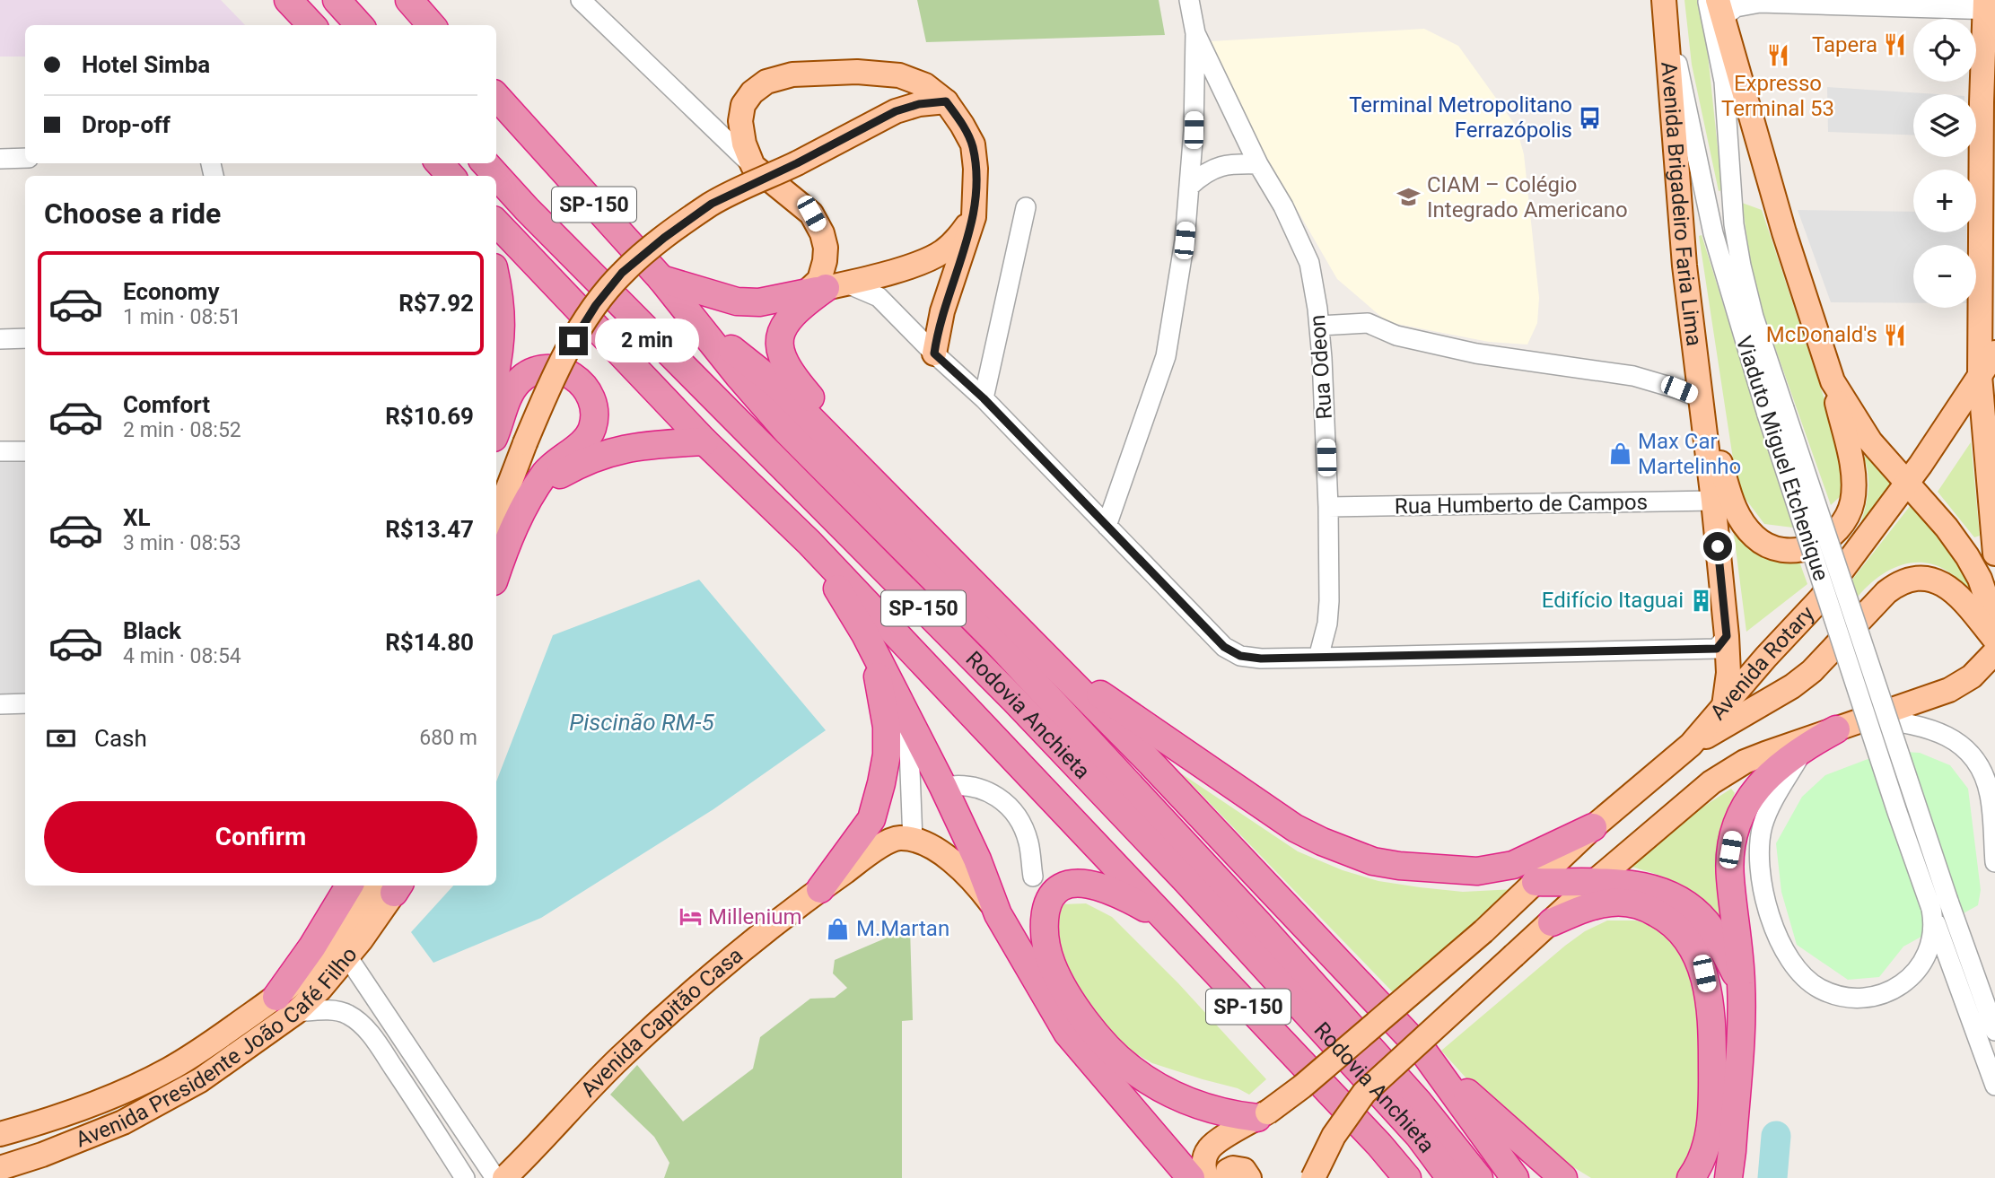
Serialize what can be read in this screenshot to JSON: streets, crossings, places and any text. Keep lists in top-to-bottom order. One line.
{"streets":{"highway":["SP-150","Rodovia Anchieta"],"main road":["Avenida Brigadeiro Faria Lima","Avenida Rotary","Avenida Capitão Casa","Avenida Presidente João Café Filho"],"street":["Rua Odeon","Viaduto Miguel Etchenique","Rua Humberto de Campos"]},"crossings":[["Avenida Brigadeiro Faria Lima","Viaduto Miguel Etchenique"],["Avenida Brigadeiro Faria Lima","Rua Humberto de Campos"],["Avenida Brigadeiro Faria Lima","Avenida Rotary"],["Rua Odeon","Rua Humberto de Campos"]],"water":["Piscinão RM-5"],"places":{"restaurant":["Tapera","Expresso Terminal 53","McDonald's"],"bus stop":["Terminal Metropolitano Ferrazópolis"],"school or university":["CIAM – Colégio Integrado Americano"],"shop":["Max Car Martelinho","M.Martan"],"building":["Edifício Itaguai"],"hotel":["Millenium"]},"page":{"map_buttons":["+","−"],"banner":["Hotel Simba","Drop-off"],"heading":"Choose a ride","list":[{"name":"Economy","note":"1 min · 08:51","value":"R$7.92"},{"name":"Comfort","note":"2 min · 08:52","value":"R$10.69"},{"name":"XL","note":"3 min · 08:53","value":"R$13.47"},{"name":"Black","note":"4 min · 08:54","value":"R$14.80"}],"bubble":"2 min","pay":["Cash","680 m"],"buttons":"Confirm"}}
